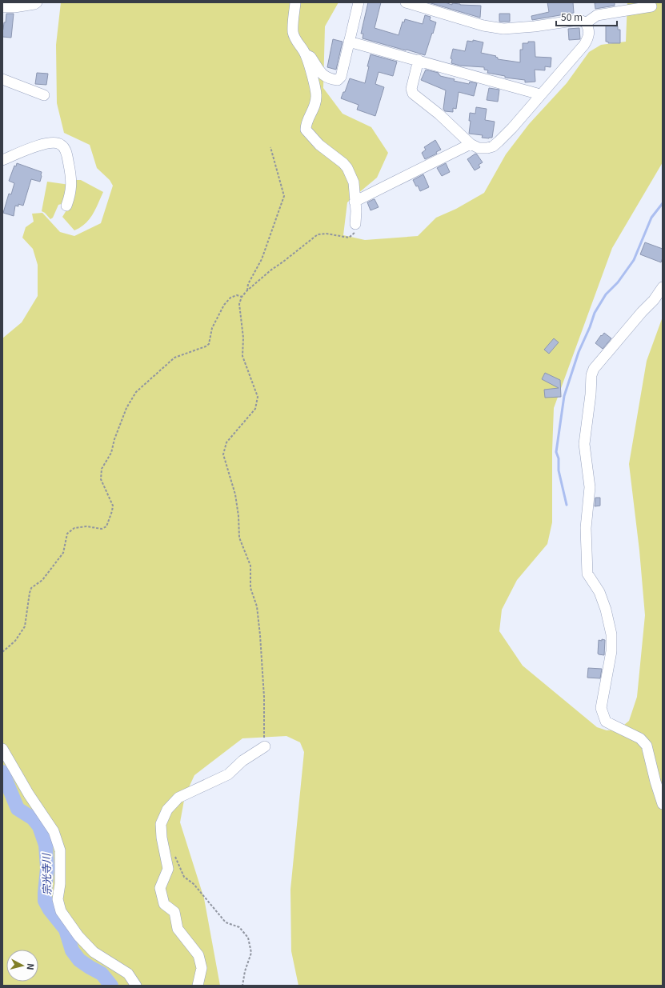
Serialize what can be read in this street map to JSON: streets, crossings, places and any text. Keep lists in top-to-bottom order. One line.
{"water":["宗光寺川"],"scale_bar":"50 m","north":"right"}
